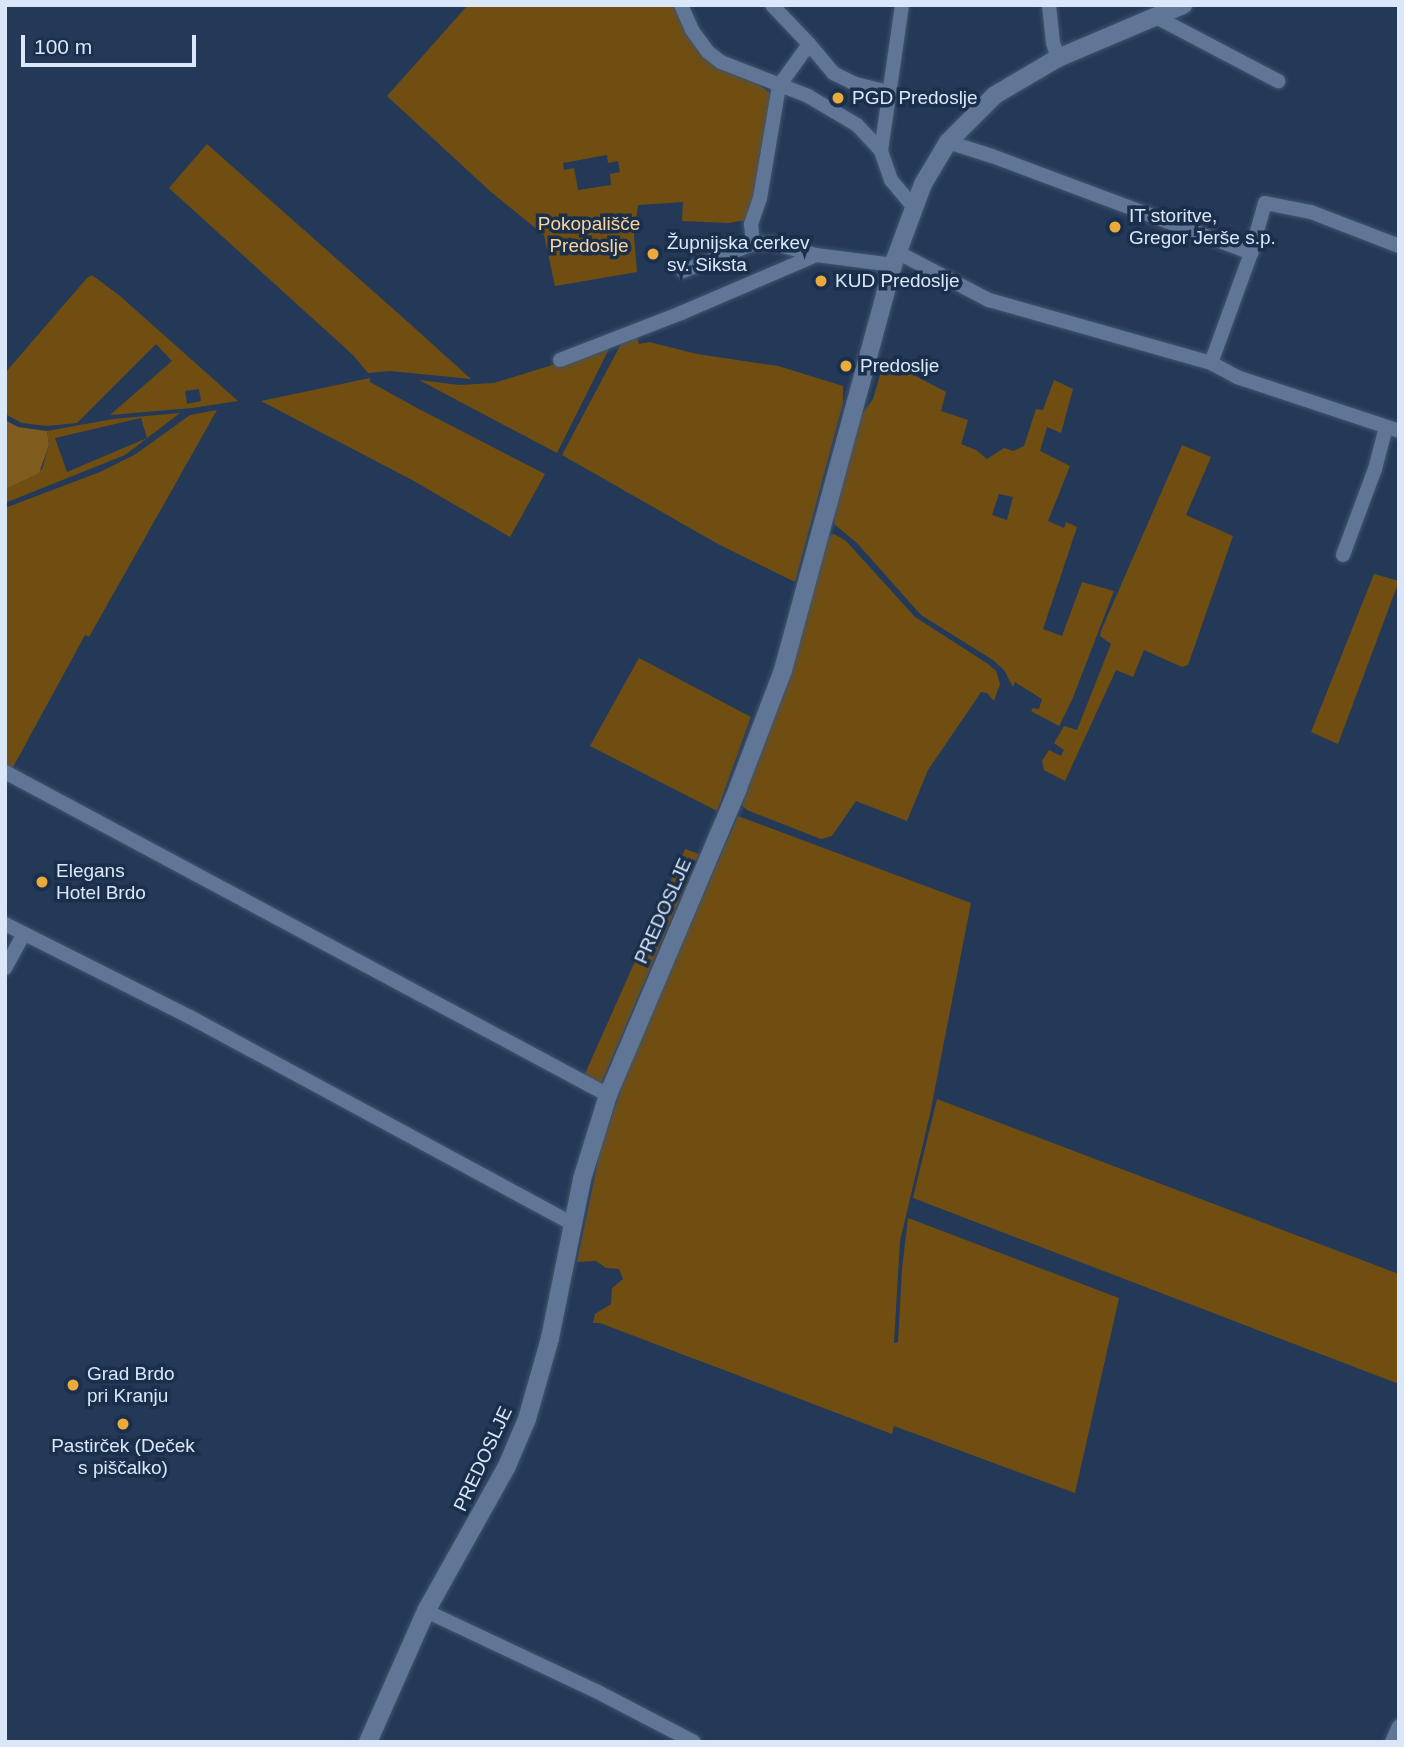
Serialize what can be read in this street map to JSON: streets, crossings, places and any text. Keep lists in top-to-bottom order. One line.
{"streets":{"street":["PREDOSLJE"]},"parks":["Pokopališče Predoslje"],"places":["PGD Predoslje","IT storitve, Gregor Jerše s.p.","Župnijska cerkev sv. Siksta","KUD Predoslje","Predoslje","Elegans Hotel Brdo","Grad Brdo pri Kranju","Pastirček (Deček s piščalko)"],"scale_bar":"100 m"}
